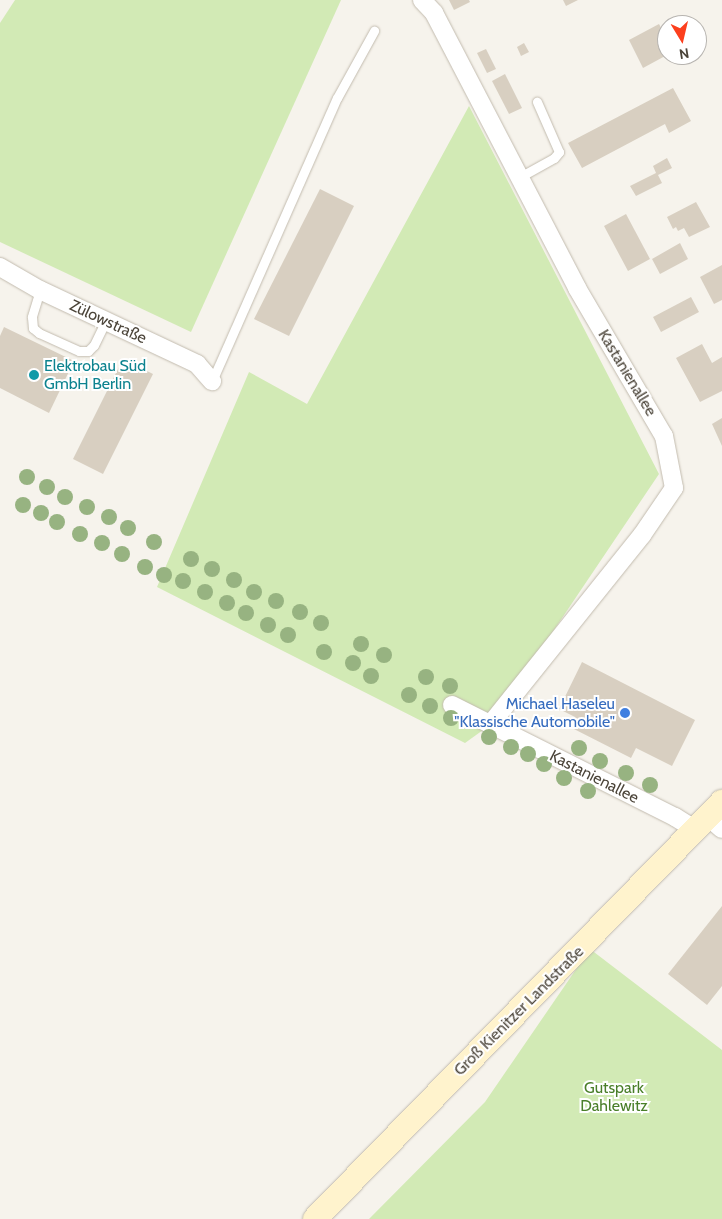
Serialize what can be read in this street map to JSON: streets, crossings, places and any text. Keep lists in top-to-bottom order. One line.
{"streets":{"main road":["Groß Kienitzer Landstraße"],"street":["Zülowstraße","Kastanienallee"]},"crossings":[["Kastanienallee","Groß Kienitzer Landstraße"]],"parks":["Gutspark Dahlewitz"],"places":["Elektrobau Süd GmbH Berlin","Michael Haseleu \"Klassische Automobile\""],"north":"bottom"}
